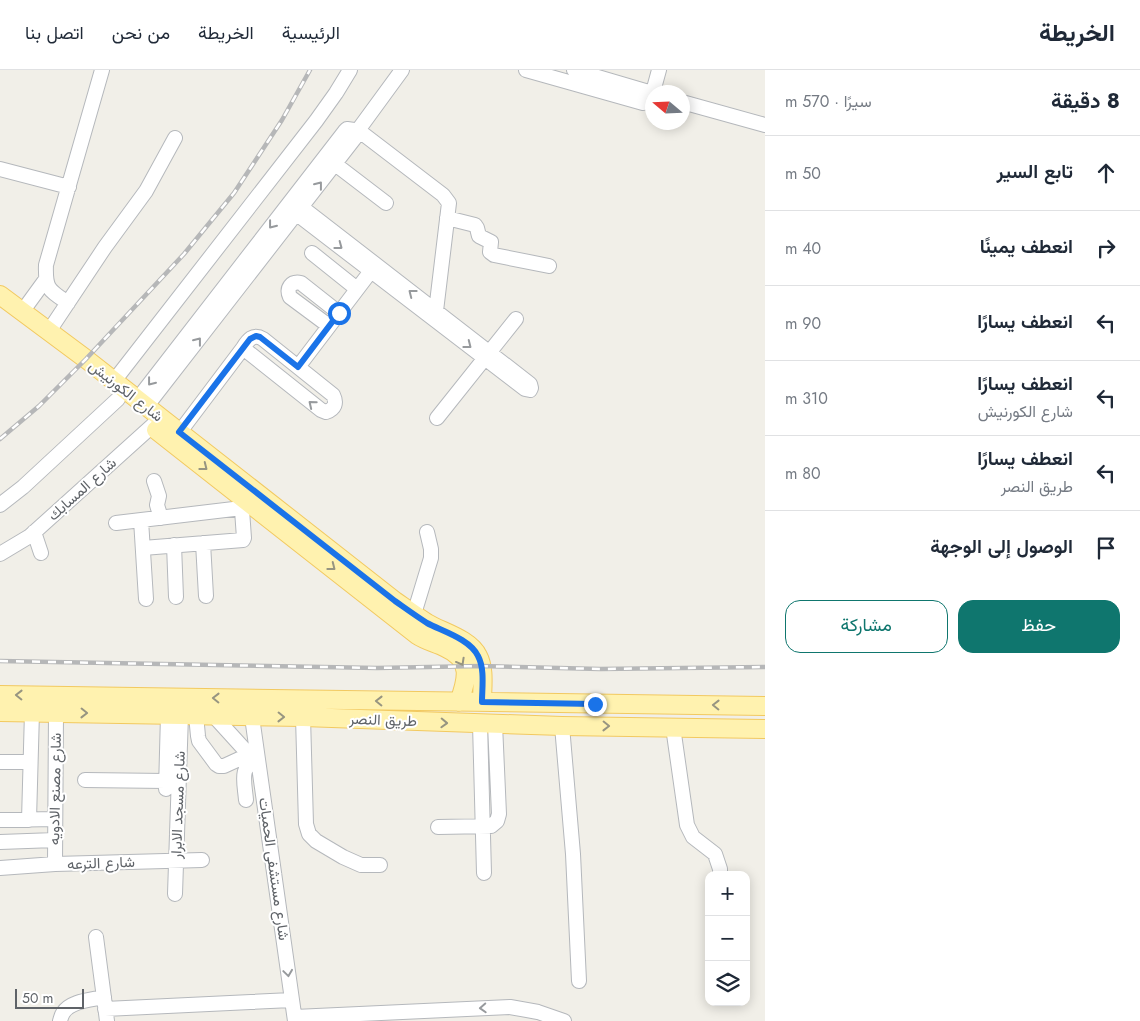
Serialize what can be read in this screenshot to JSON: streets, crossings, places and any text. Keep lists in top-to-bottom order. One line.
{"streets":{"main road":["شارع الكورنيش","طريق النصر"],"street":["شارع المسابك","شارع مصنع الادويه","شارع مسجد الابرار","شارع الترعه","شارع مستشفى الحميات"]},"crossings":[["شارع الكورنيش","شارع المسابك"],["شارع الكورنيش","طريق النصر"],["طريق النصر","شارع مصنع الادويه"],["طريق النصر","شارع مسجد الابرار"],["طريق النصر","شارع مستشفى الحميات"],["شارع مصنع الادويه","شارع الترعه"],["شارع مسجد الابرار","شارع الترعه"]],"one_way":["شارع مستشفى الحميات"],"scale_bar":"50 m","north":"left","page":{"header":"الخريطة","nav":["الرئيسية","الخريطة","من نحن","اتصل بنا"],"heading":["8 دقيقة","سيرًا · 570 m"],"list":[["تابع السير","50 m"],["انعطف يمينًا","40 m"],["انعطف يسارًا","90 m"],["انعطف يسارًا","شارع الكورنيش","310 m"],["انعطف يسارًا","طريق النصر","80 m"],"الوصول إلى الوجهة"],"buttons":["حفظ","مشاركة"],"map_buttons":["+","−"],"scale":"50 m"}}
